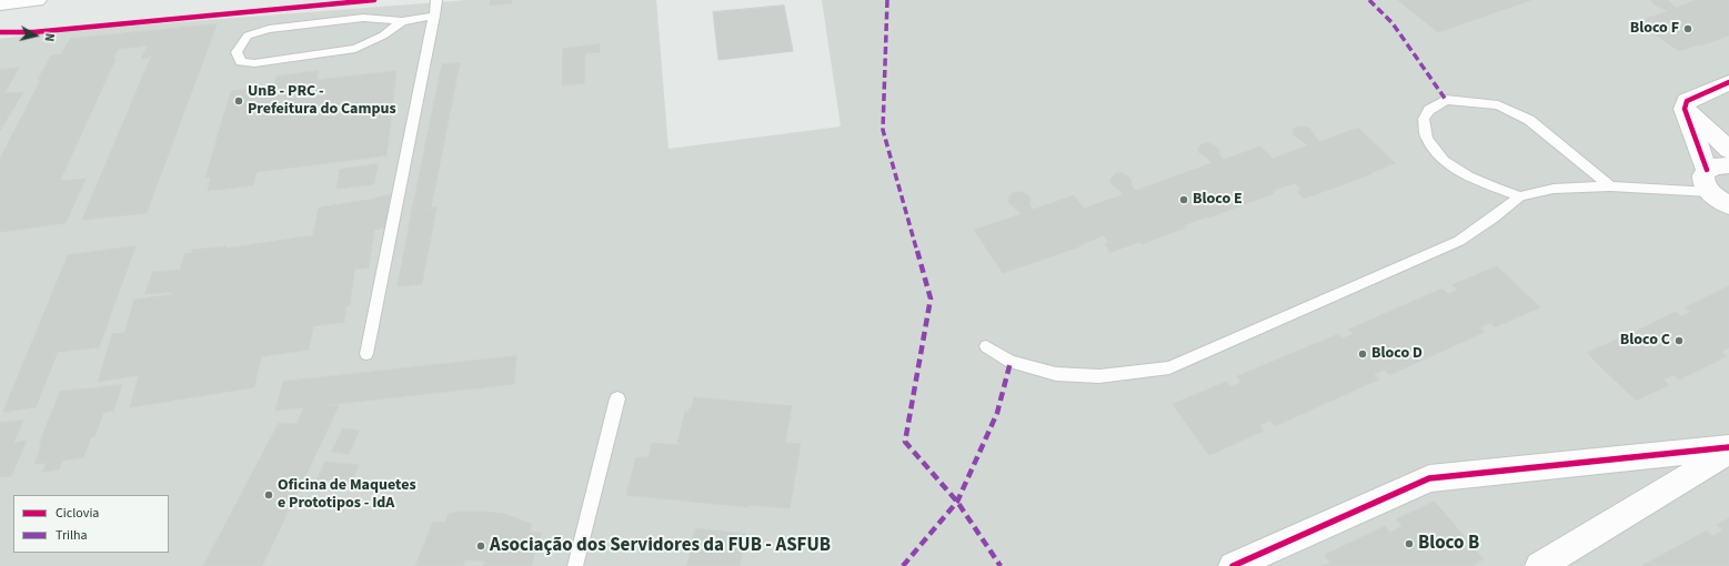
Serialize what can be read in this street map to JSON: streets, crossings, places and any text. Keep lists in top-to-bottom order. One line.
{"places":["Bloco F","UnB - PRC - Prefeitura do Campus","Bloco E","Bloco C","Bloco D","Oficina de Maquetes e Prototipos - IdA","Bloco B","Asociação dos Servidores da FUB - ASFUB"],"legend":["Ciclovia","Trilha"],"north":"right"}
